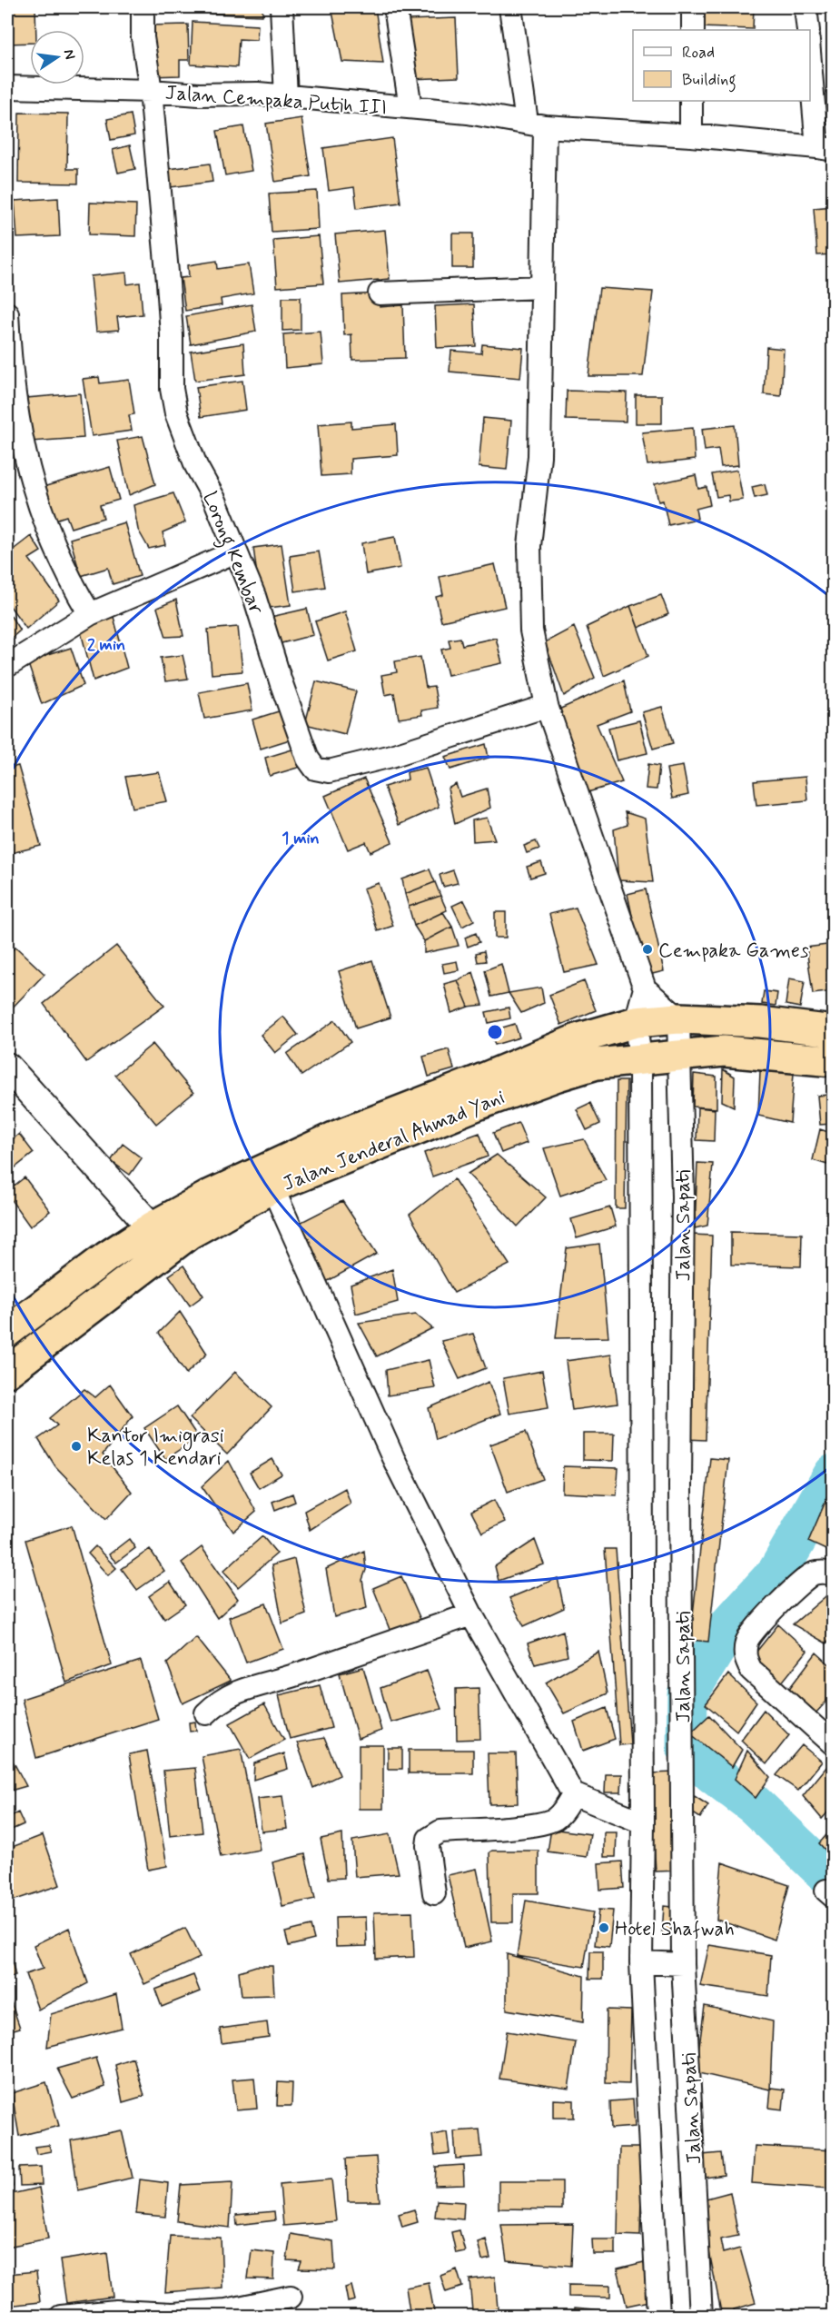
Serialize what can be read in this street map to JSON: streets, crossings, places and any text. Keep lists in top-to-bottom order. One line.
{"streets":{"highway":["Jalan Jenderal Ahmad Yani"],"street":["Jalan Cempaka Putih III","Lorong Kembar","Jalan Sapati"]},"crossings":[["Jalan Cempaka Putih III","Lorong Kembar"],["Jalan Jenderal Ahmad Yani","Jalan Sapati"]],"places":["Cempaka Games","Kantor Imigrasi Kelas 1 Kendari","Hotel Shafwah"],"legend":["Road","Building"],"north":"right","rings":["2 min","1 min"]}
